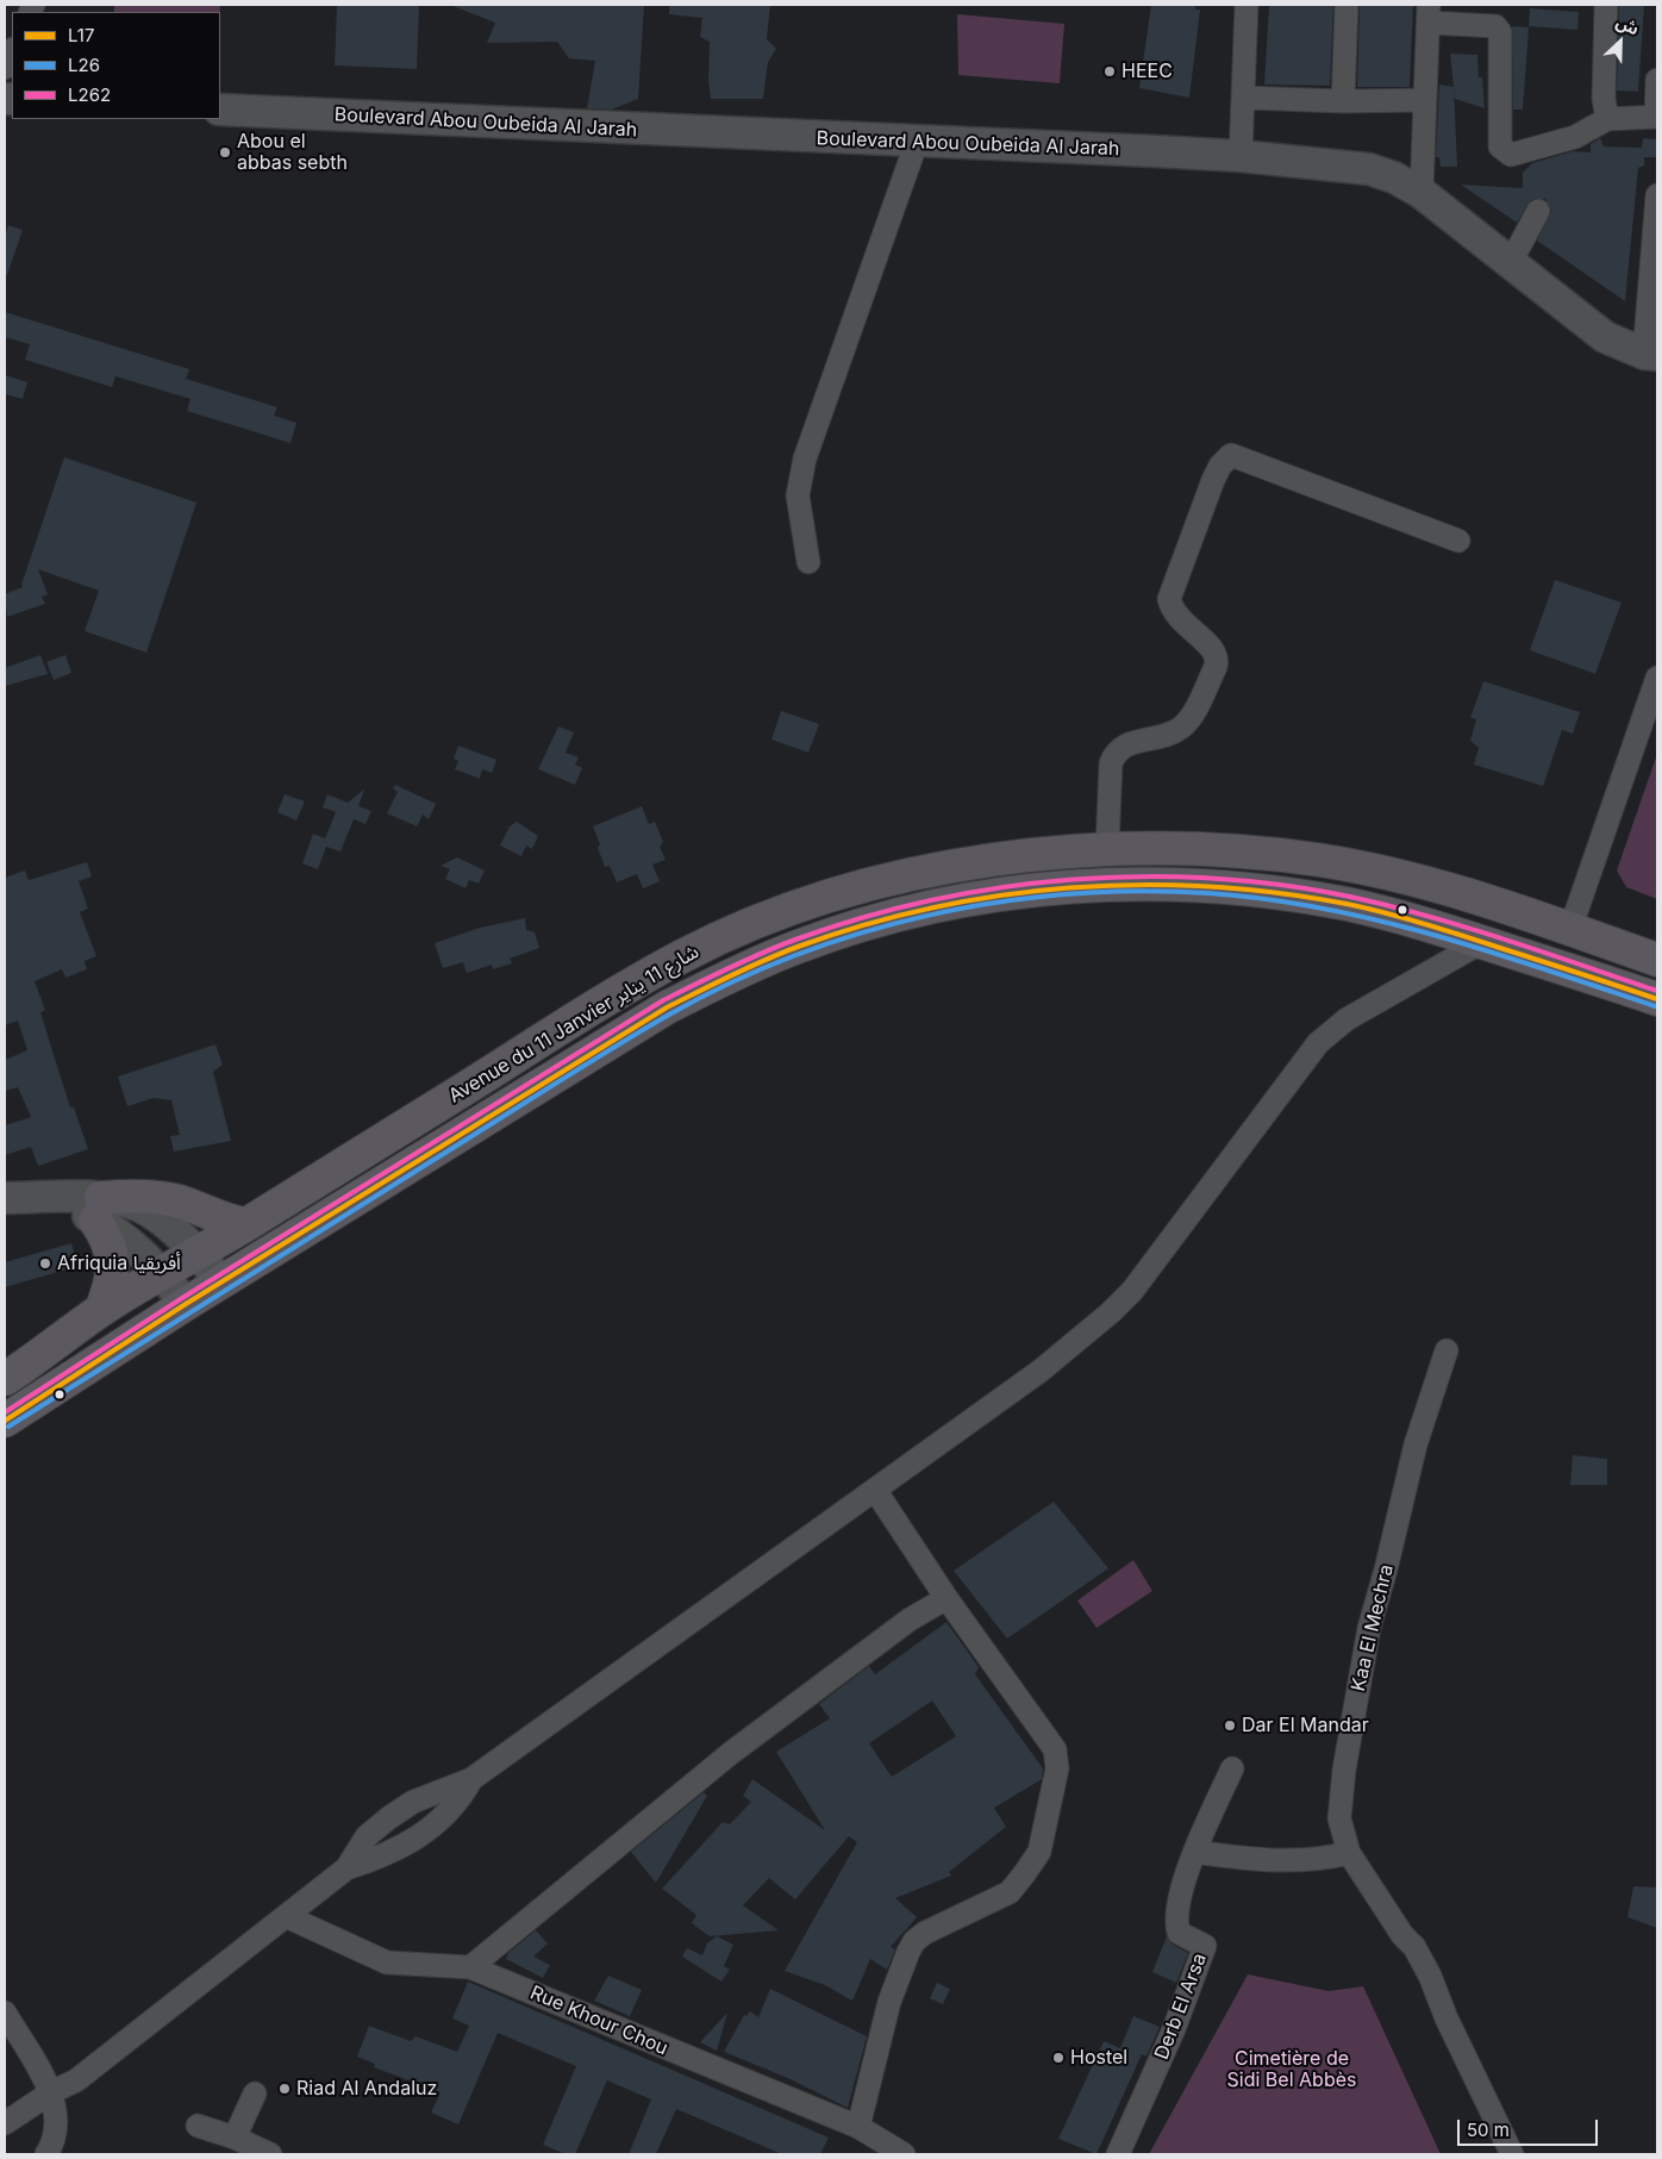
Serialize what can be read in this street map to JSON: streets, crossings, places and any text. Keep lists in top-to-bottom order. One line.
{"streets":{"main road":["Avenue du 11 Janvier شارع 11 يناير"],"street":["Boulevard Abou Oubeida Al Jarah","Kaa El Mechra","Derb El Arsa","Rue Khour Chou"]},"parks":["Cimetière de Sidi Bel Abbès"],"places":["HEEC","Abou el abbas sebth","Afriquia أفريقيا","Dar El Mandar","Hostel","Riad Al Andaluz"],"lines":["transit line L262","transit line L17","transit line L26"],"legend":["L17","L26","L262"],"scale_bar":"50 m","north":"top right"}
